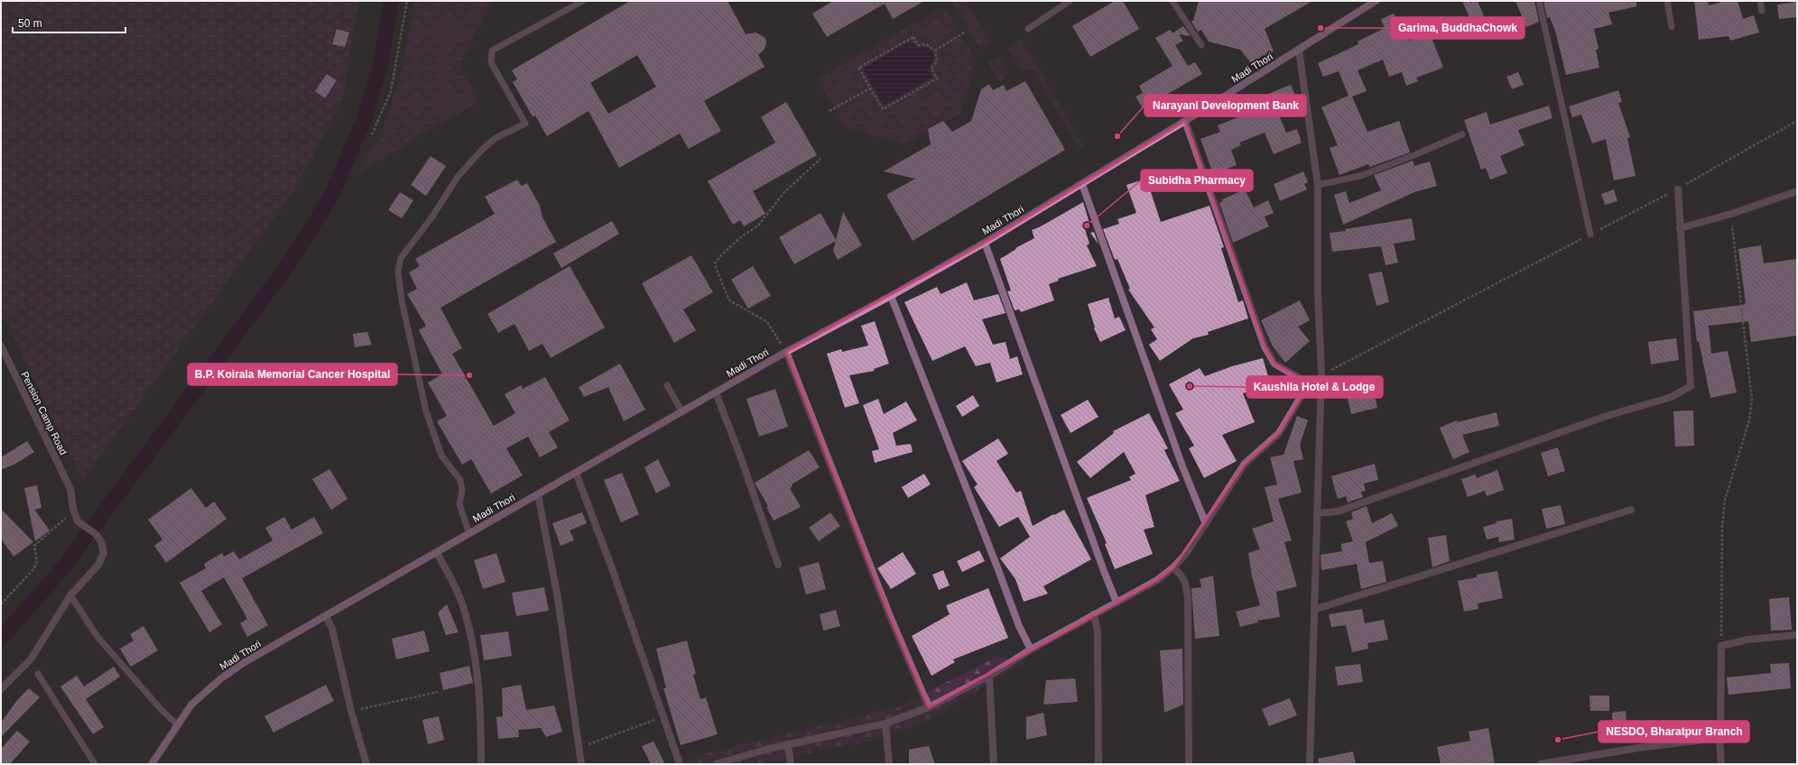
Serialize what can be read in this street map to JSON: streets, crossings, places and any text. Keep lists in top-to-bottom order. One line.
{"streets":{"main road":["Madi Thori"],"street":["Pension Camp Road"]},"places":["Garima, BuddhaChowk","Narayani Development Bank","Subidha Pharmacy","B.P. Koirala Memorial Cancer Hospital","Kaushila Hotel & Lodge","NESDO, Bharatpur Branch"],"scale_bar":"50 m"}
